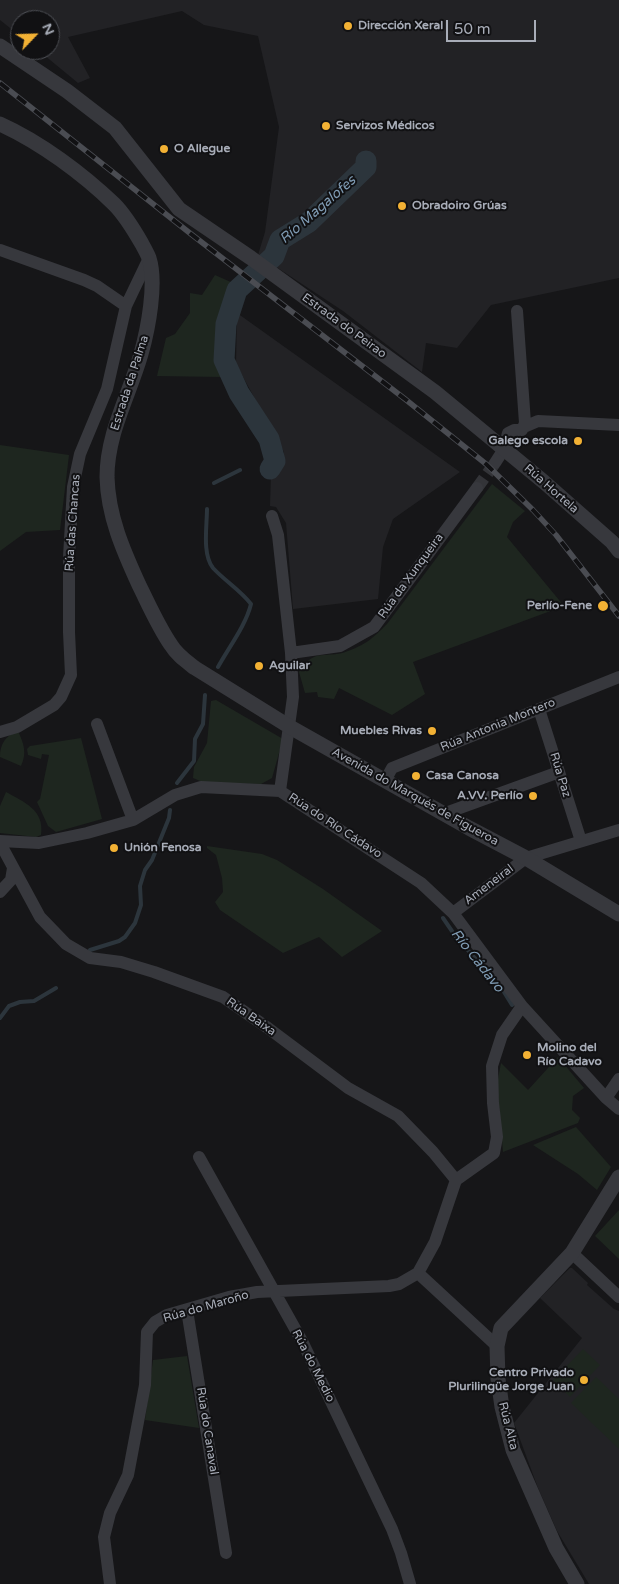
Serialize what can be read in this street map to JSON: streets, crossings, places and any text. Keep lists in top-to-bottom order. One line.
{"streets":{"street":["Estrada do Peirao","Estrada da Palma","Rúa Hortela","Rúa das Chancas","Rúa da Xunqueira","Rúa Antonia Montero","Rúa Paz","Avenida do Marqués de Figueroa","Rúa do Río Cádavo","Ameneiral","Rúa Baixa","Rúa do Maroño","Rúa do Medio","Rúa Alta","Rúa do Canaval"]},"crossings":[["Estrada do Peirao","Rúa Hortela"],["Estrada da Palma","Rúa das Chancas"],["Estrada da Palma","Avenida do Marqués de Figueroa"],["Rúa Antonia Montero","Rúa Paz"],["Rúa Antonia Montero","Avenida do Marqués de Figueroa"],["Rúa Paz","Ameneiral"],["Avenida do Marqués de Figueroa","Ameneiral"],["Rúa do Río Cádavo","Ameneiral"],["Rúa do Río Cádavo","Rúa Baixa"],["Rúa do Maroño","Rúa do Medio"],["Rúa do Maroño","Rúa do Canaval"]],"water":["Río Magalofes","Río Cádavo"],"places":["Dirección Xeral","Servizos Médicos","O Allegue","Obradoiro Grúas","Galego escola","Perlío-Fene","Aguilar","Muebles Rivas","Casa Canosa","A.VV. Perlío","Unión Fenosa","Molino del Río Cadavo","Centro Privado Plurilingüe Jorge Juan"],"scale_bar":"50 m","north":"top right"}
